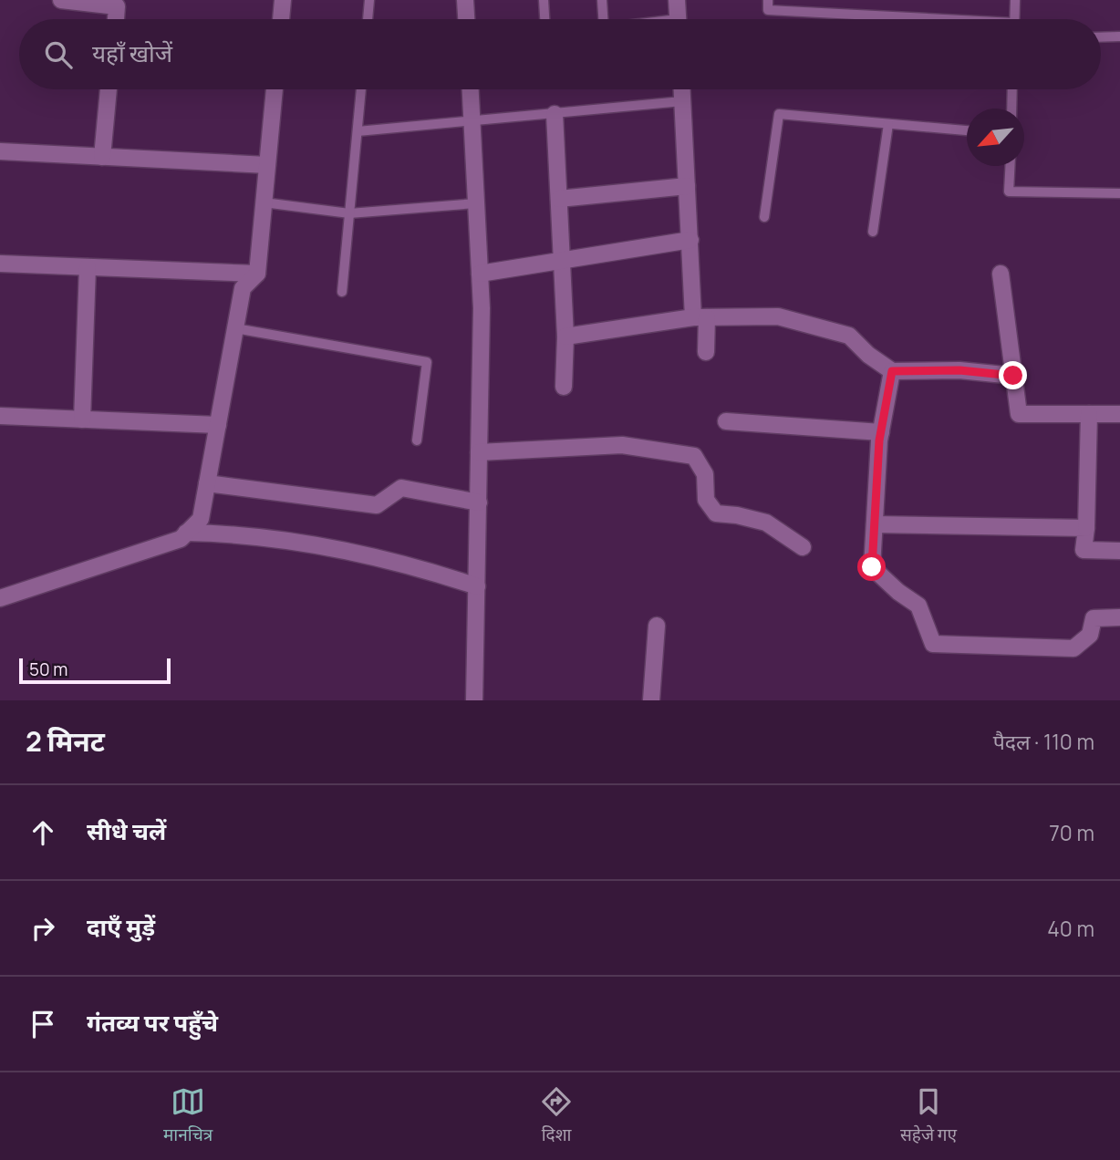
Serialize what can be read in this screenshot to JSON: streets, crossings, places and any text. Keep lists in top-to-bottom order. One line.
{"scale_bar":"50 m","north":"bottom left","page":{"search":"यहाँ खोजें","scale":"50 m","heading":["2 मिनट","पैदल · 110 m"],"list":[["सीधे चलें","70 m"],["दाएँ मुड़ें","40 m"],"गंतव्य पर पहुँचे"],"nav":["मानचित्र","दिशा","सहेजे गए"]}}
